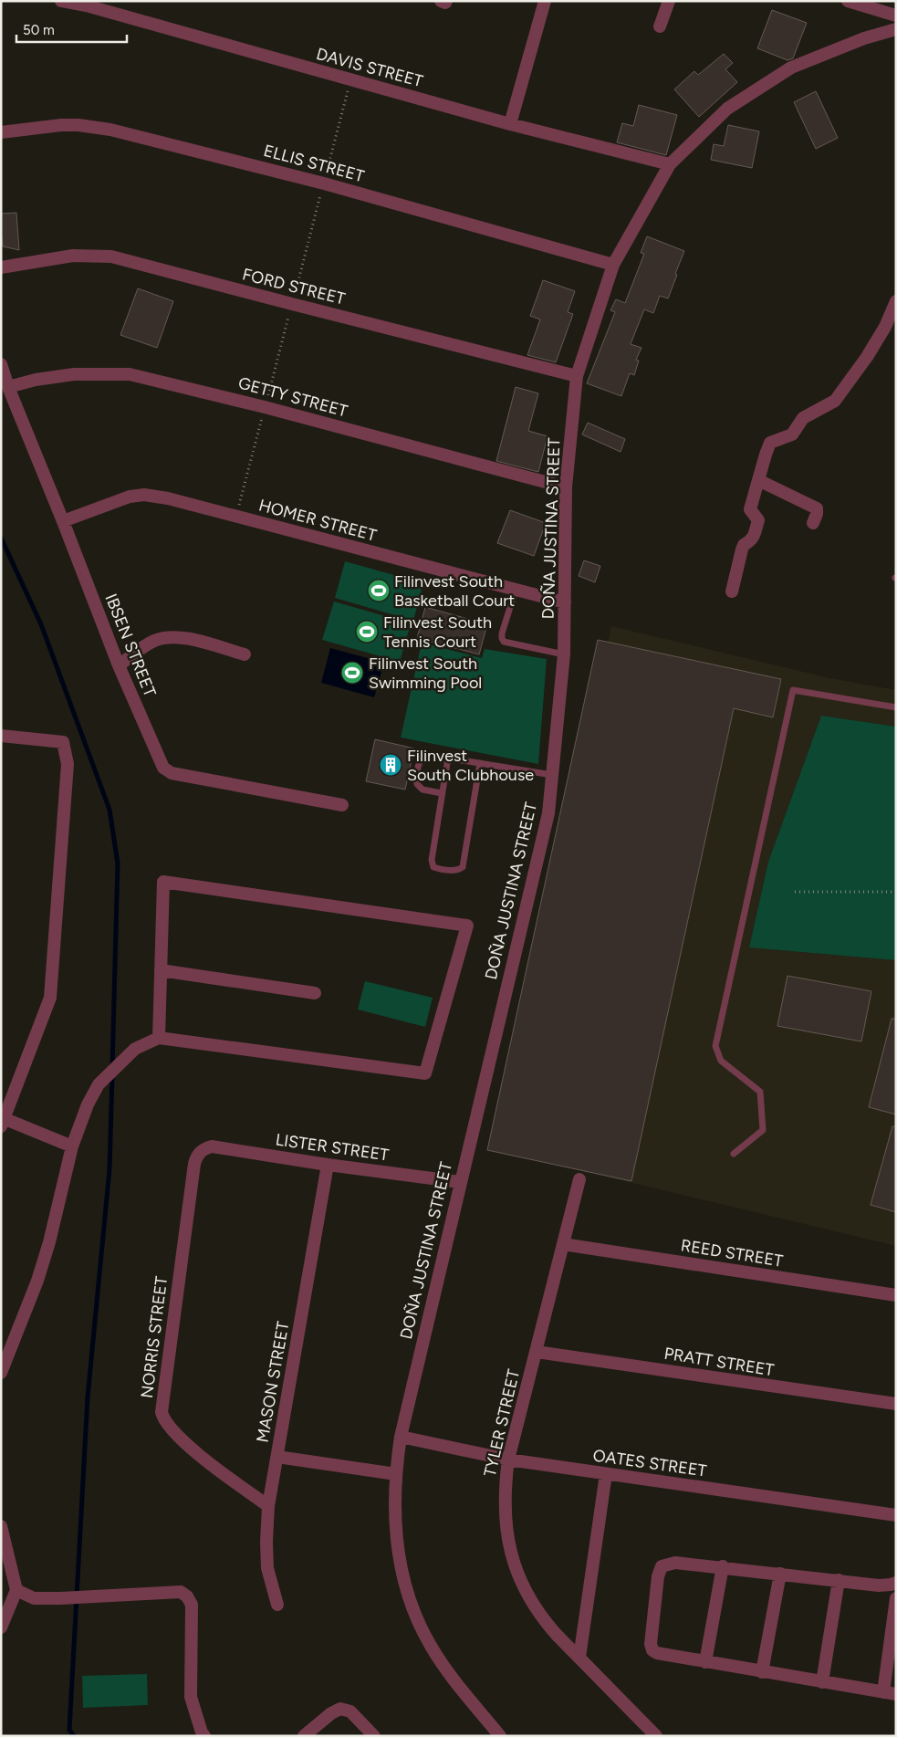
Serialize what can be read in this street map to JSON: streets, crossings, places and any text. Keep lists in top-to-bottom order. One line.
{"streets":{"street":["DAVIS STREET","ELLIS STREET","FORD STREET","GETTY STREET","HOMER STREET","DOÑA JUSTINA STREET","IBSEN STREET","LISTER STREET","REED STREET","NORRIS STREET","PRATT STREET","MASON STREET","TYLER STREET","OATES STREET"]},"crossings":[["DAVIS STREET","DOÑA JUSTINA STREET"],["ELLIS STREET","DOÑA JUSTINA STREET"],["FORD STREET","DOÑA JUSTINA STREET"],["GETTY STREET","DOÑA JUSTINA STREET"],["GETTY STREET","IBSEN STREET"],["HOMER STREET","DOÑA JUSTINA STREET"],["HOMER STREET","IBSEN STREET"],["DOÑA JUSTINA STREET","LISTER STREET"],["DOÑA JUSTINA STREET","OATES STREET"],["LISTER STREET","NORRIS STREET"],["LISTER STREET","MASON STREET"],["REED STREET","TYLER STREET"],["NORRIS STREET","MASON STREET"],["PRATT STREET","TYLER STREET"],["TYLER STREET","OATES STREET"]],"places":{"sports":["Filinvest South Basketball Court","Filinvest South Tennis Court","Filinvest South Swimming Pool"],"building":["Filinvest South Clubhouse"]},"scale_bar":"50 m"}
